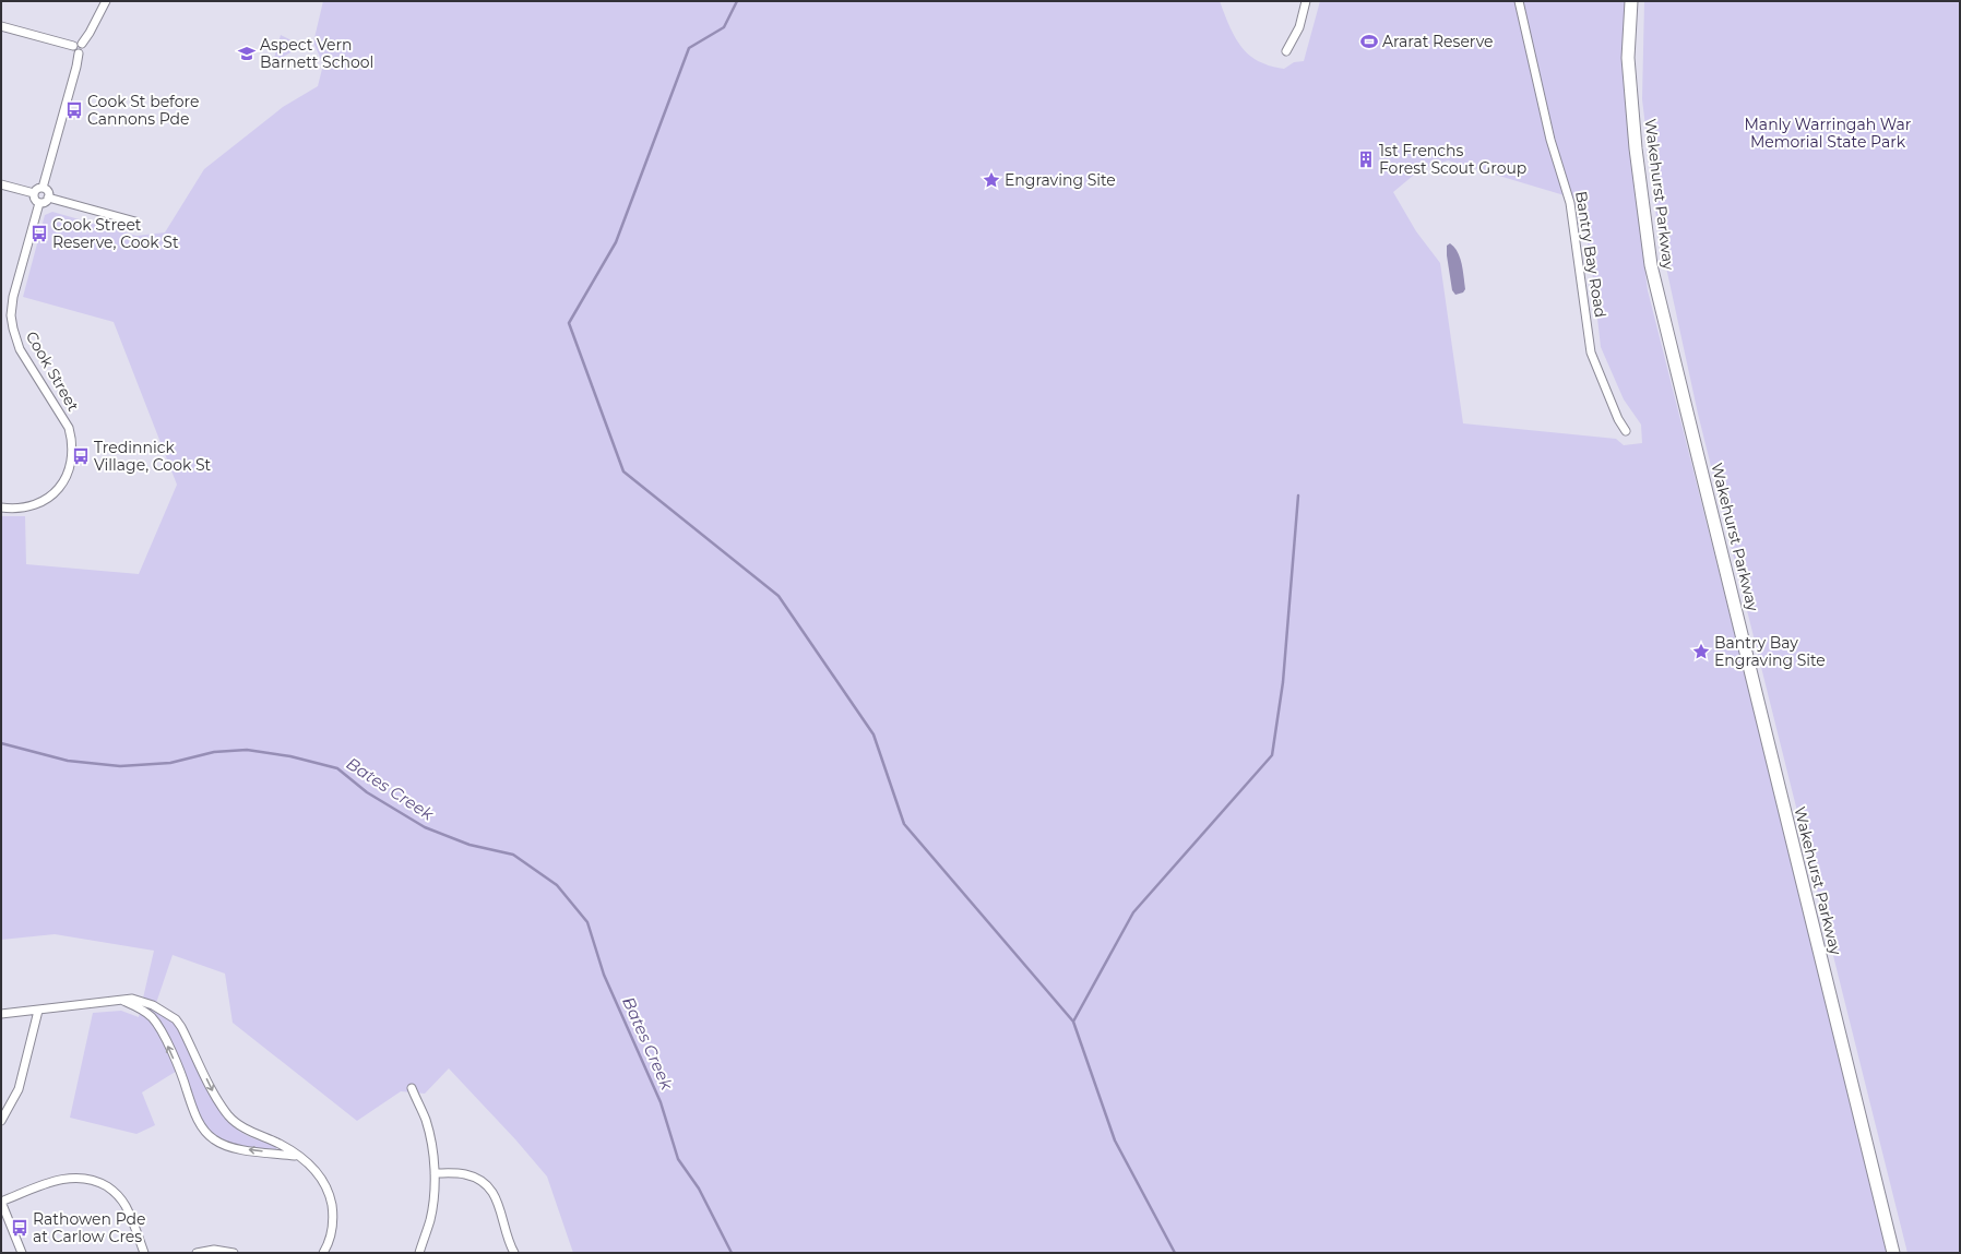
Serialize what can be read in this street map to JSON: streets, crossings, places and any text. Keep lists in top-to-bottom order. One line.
{"streets":{"main road":["Wakehurst Parkway"],"street":["Bantry Bay Road","Cook Street"]},"water":["Bates Creek"],"parks":["Manly Warringah War Memorial State Park"],"places":{"sports":["Ararat Reserve"],"school or university":["Aspect Vern Barnett School"],"bus stop":["Cook St before Cannons Pde","Cook Street Reserve, Cook St","Tredinnick Village, Cook St","Rathowen Pde at Carlow Cres"],"building":["1st Frenchs Forest Scout Group"],"place":["Engraving Site","Bantry Bay Engraving Site"]}}
